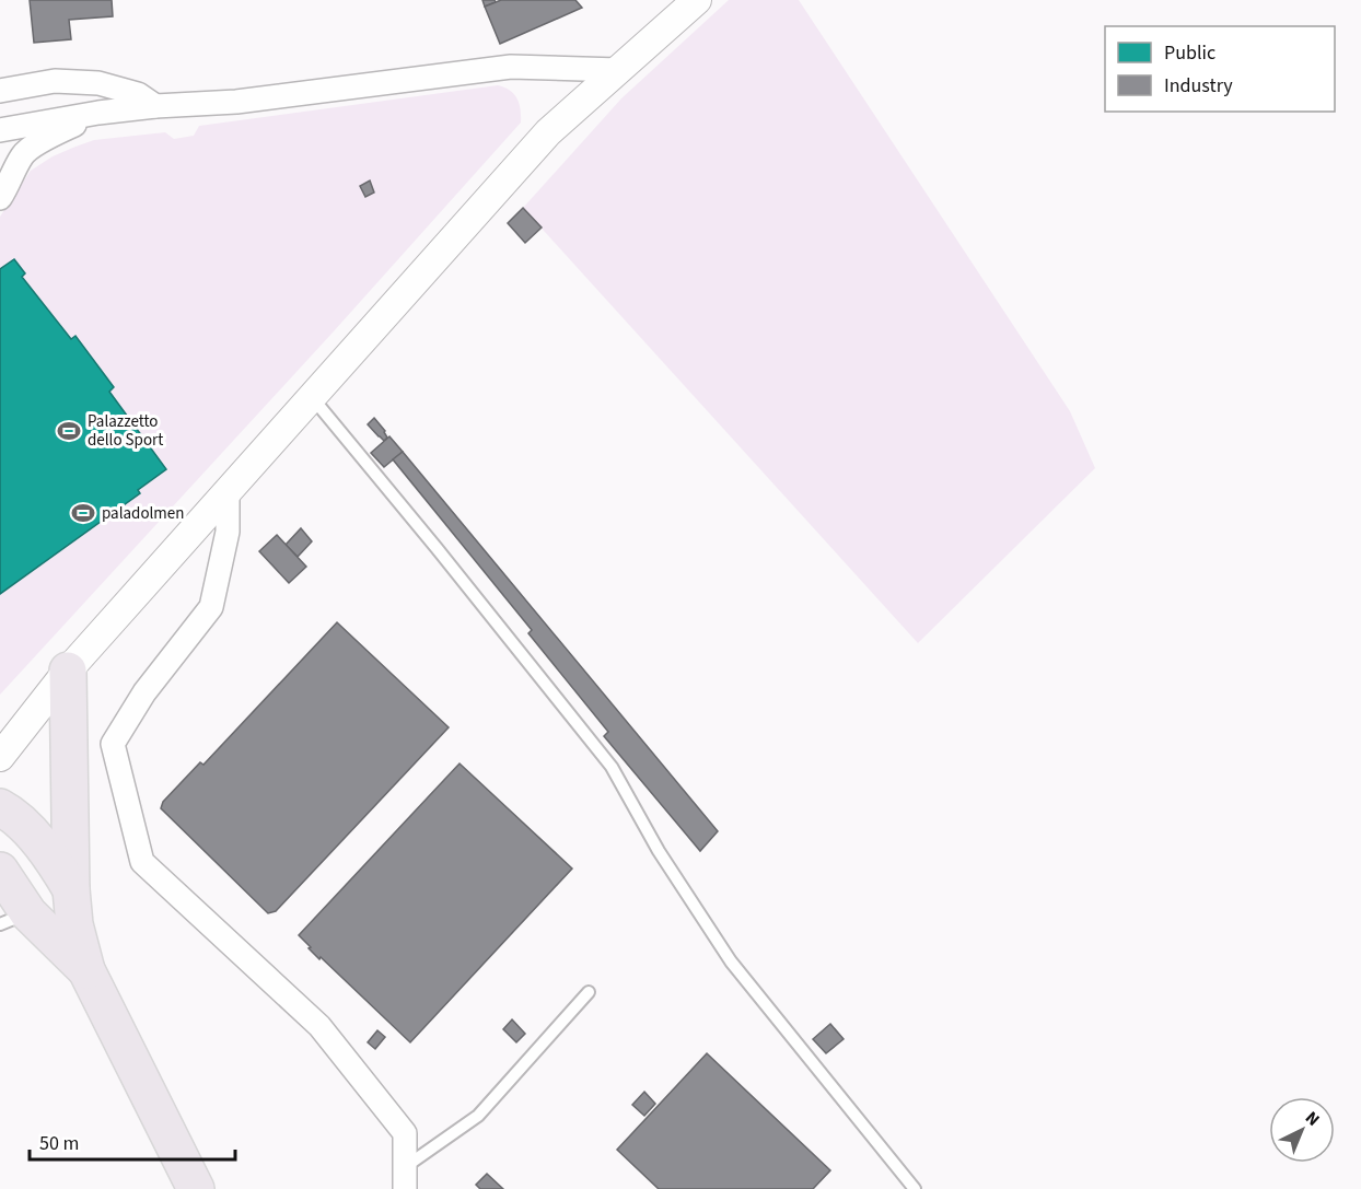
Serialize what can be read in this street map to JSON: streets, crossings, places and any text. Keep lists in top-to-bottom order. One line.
{"places":{"sports":["Palazzetto dello Sport","paladolmen"]},"legend":["Public","Industry"],"scale_bar":"50 m","north":"top right"}
